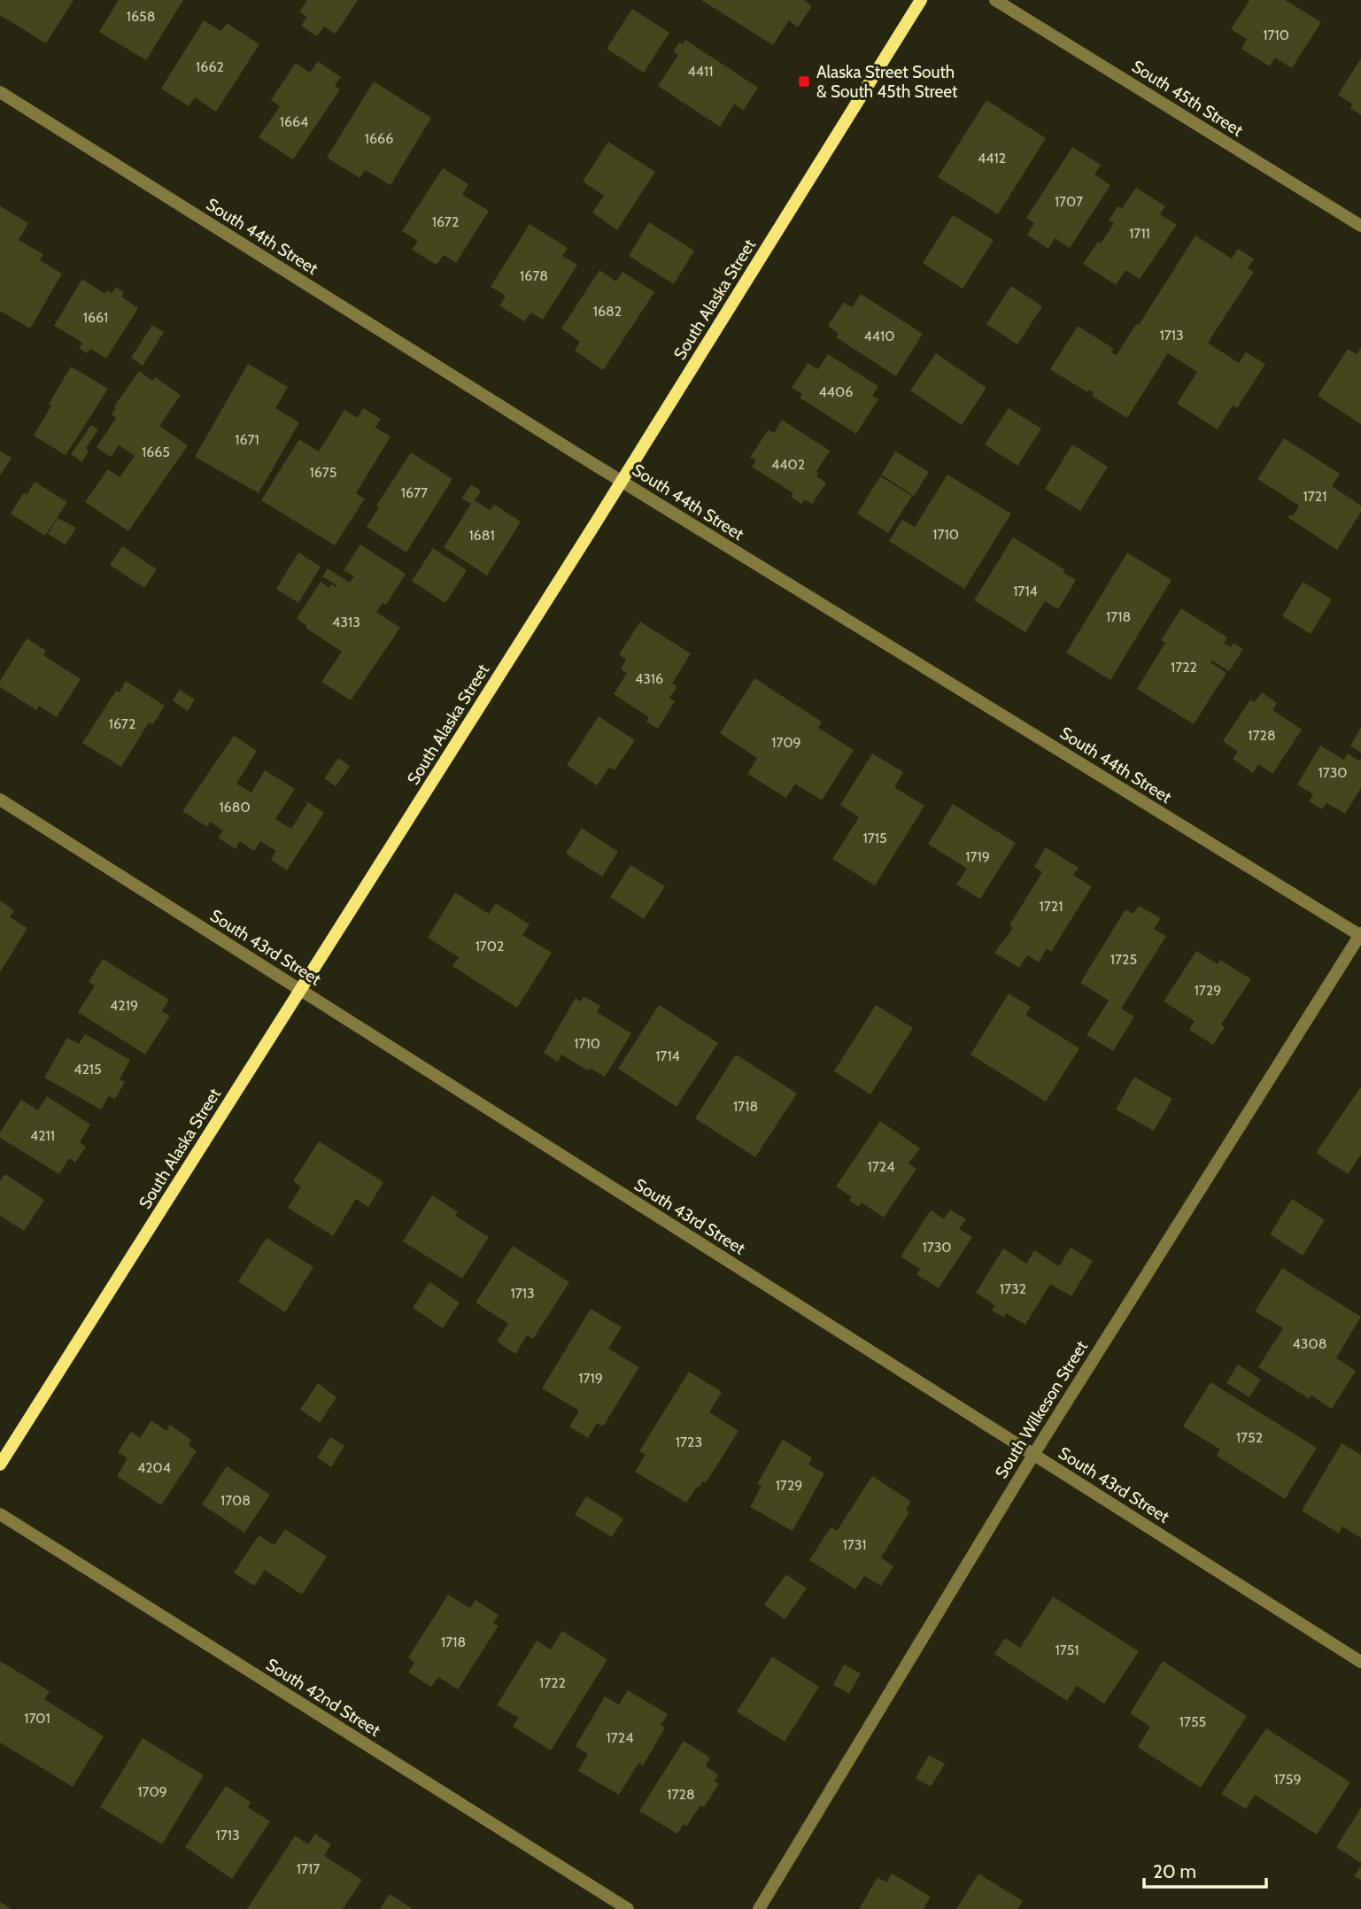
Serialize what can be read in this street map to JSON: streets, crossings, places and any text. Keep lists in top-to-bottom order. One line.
{"streets":{"street":["South 45th Street","South 44th Street","South Alaska Street","South 43rd Street","South Wilkeson Street","South 42nd Street"]},"crossings":[["South 44th Street","South Alaska Street"],["South 44th Street","South Wilkeson Street"],["South Alaska Street","South 43rd Street"],["South 43rd Street","South Wilkeson Street"]],"places":{"transit":["Alaska Street South & South 45th Street"]},"house_numbers":["1658","1710","1662","4411","1664","1666","4412","1707","1672","1711","1678","1682","1661","1713","4410","4406","1671","1665","4402","1675","1677","1721","1710","1681","1714","1718","4313","1722","4316","1672","1728","1709","1730","1680","1715","1719","1721","1702","1725","1729","4219","1710","1714","4215","1718","4211","1724","1730","1732","1713","4308","1719","1752","1723","4204","1729","1708","1731","1718","1751","1722","1701","1755","1724","1759","1709","1728","1713","1717"],"scale_bar":"20 m"}
